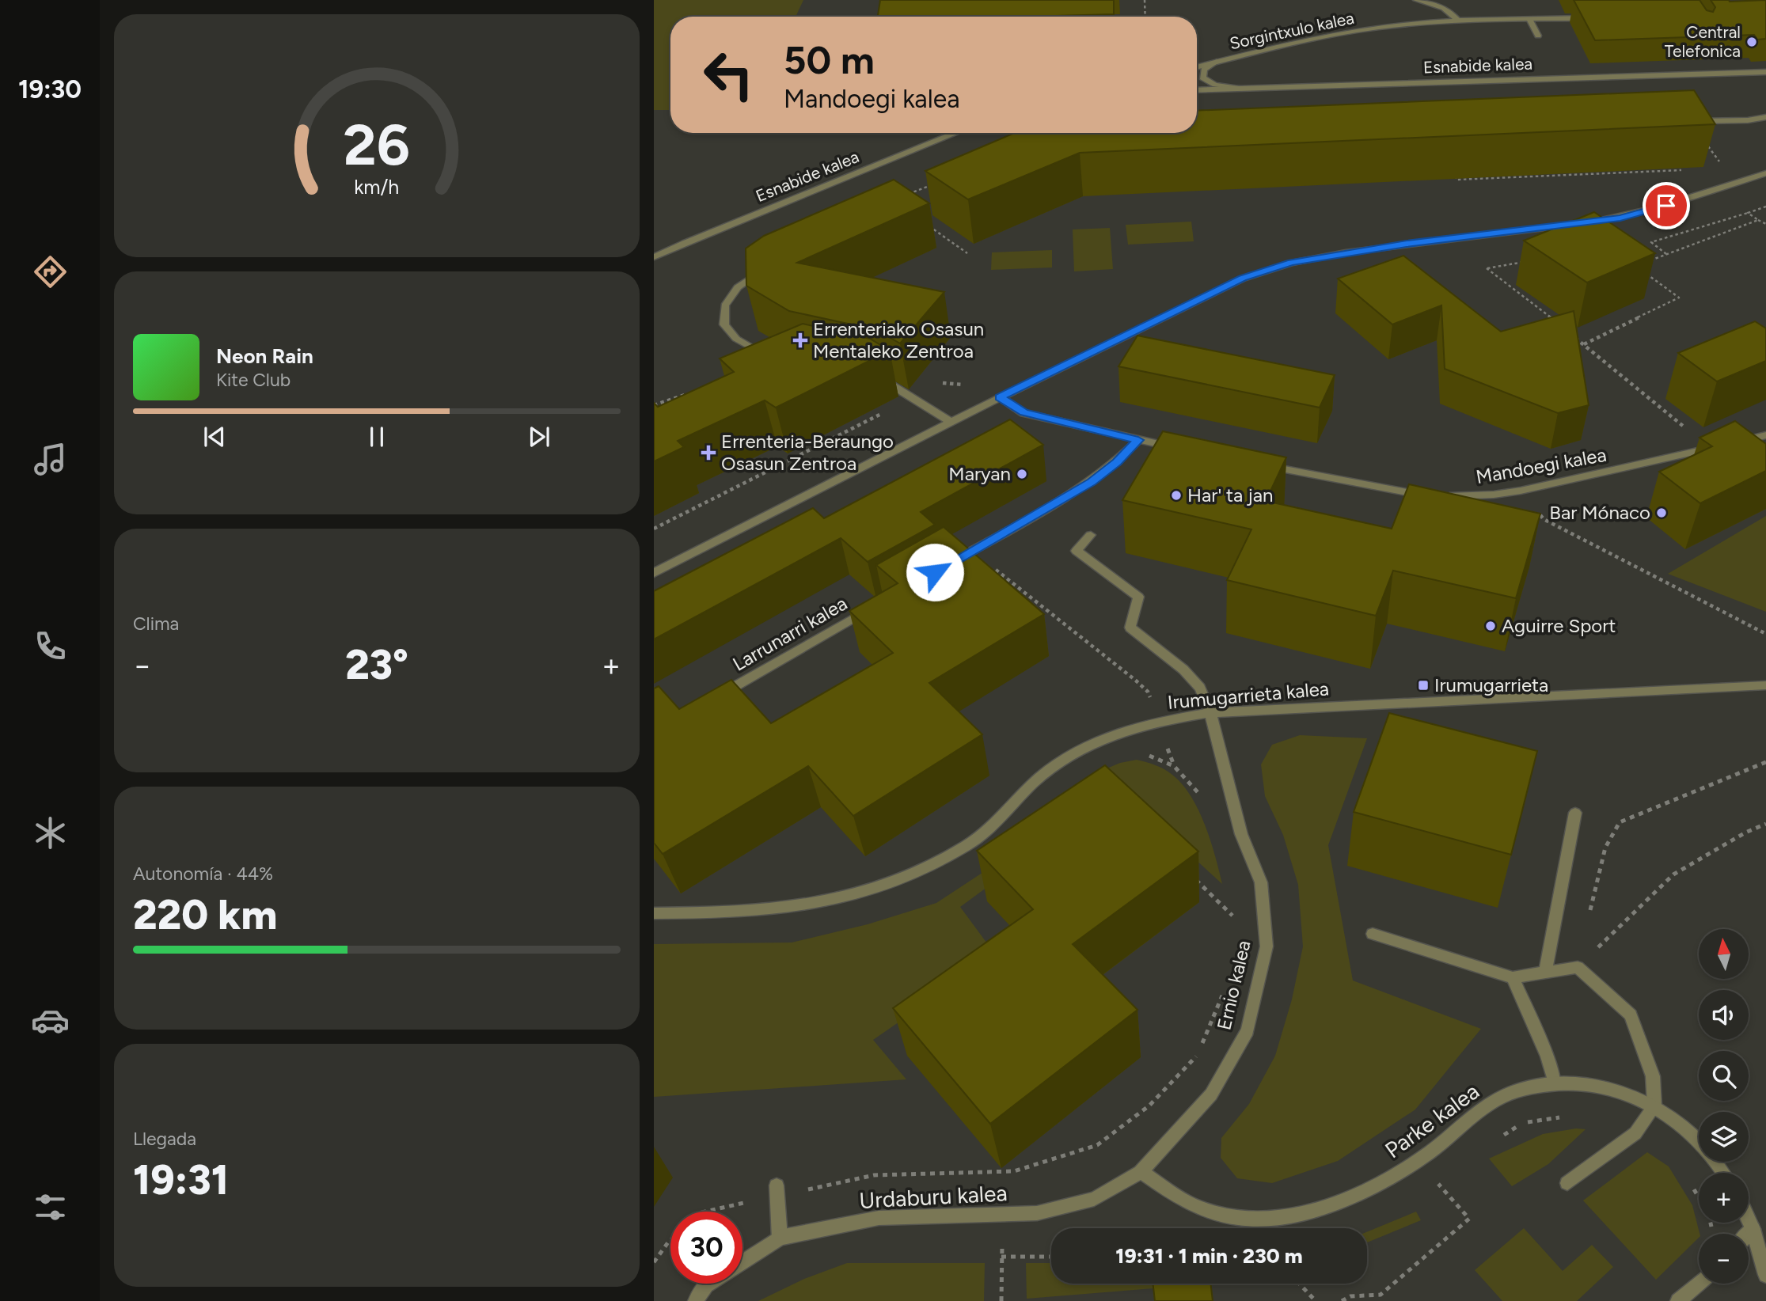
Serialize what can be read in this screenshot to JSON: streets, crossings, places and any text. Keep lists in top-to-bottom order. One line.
{"streets":{"street":["Sorgintxulo kalea","Esnabide kalea","Mandoegi kalea","Larrunarri kalea","Irumugarrieta kalea","Ernio kalea","Parke kalea","Urdaburu kalea"]},"crossings":[["Irumugarrieta kalea","Ernio kalea"],["Ernio kalea","Parke kalea"],["Ernio kalea","Urdaburu kalea"],["Parke kalea","Urdaburu kalea"]],"places":{"other":["Central Telefonica","Maryan","Har' ta jan","Bar Mónaco","Aguirre Sport"],"health":["Errenteriako Osasun Mentaleko Zentroa","Errenteria-Beraungo Osasun Zentroa"],"transit":["Irumugarrieta"]},"north":"top","page":{"tabs":"19:30","turn":["50 m","Mandoegi kalea"],"song":["Neon Rain","Kite Club"],"tile":["Clima",["Autonomía · 44%","220 km"],["Llegada","19:31"]],"heat":["−","23°","+"],"map_buttons":["+","−"],"limit":"30","trip":"19:31 · 1 min · 230 m","gauge":["26","km/h"]}}
